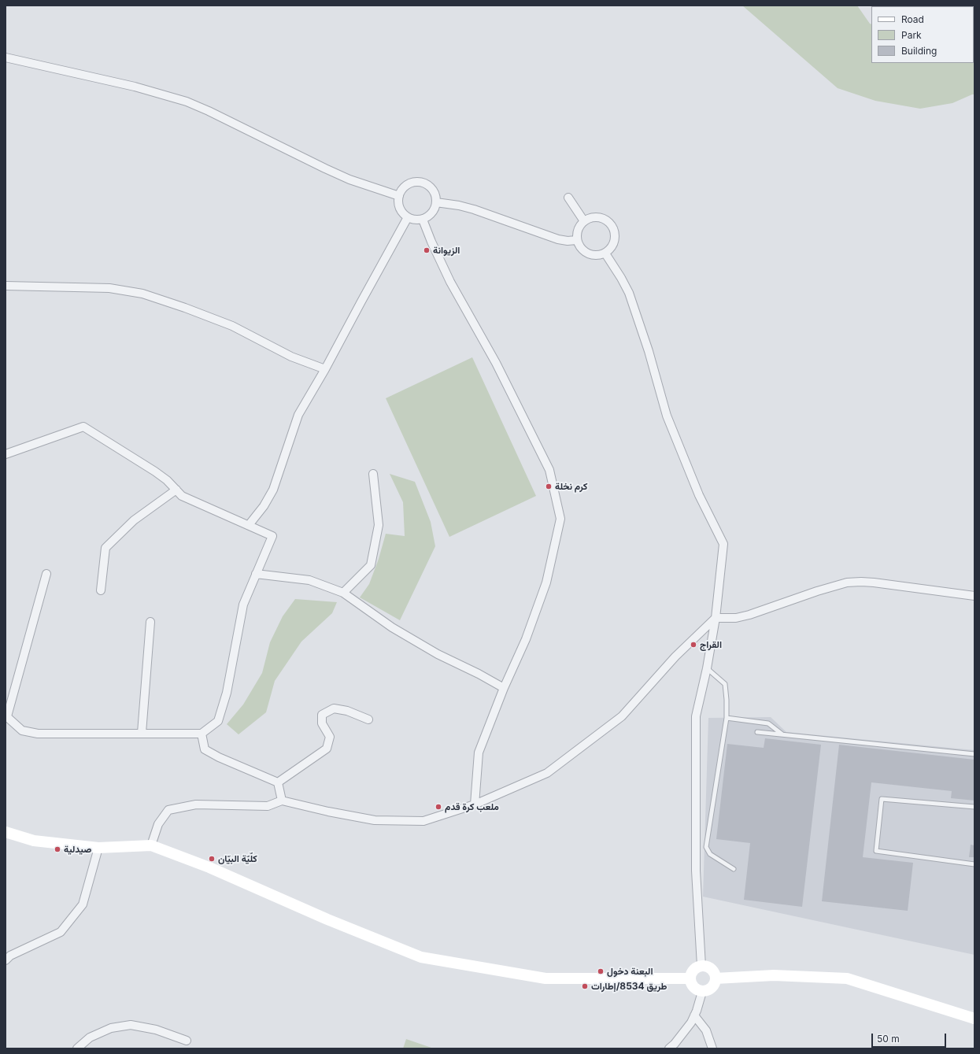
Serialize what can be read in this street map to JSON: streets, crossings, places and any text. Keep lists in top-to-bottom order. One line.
{"places":["الزيوانة","كرم نخلة","القراج","ملعب كرة قدم","صيدلية","كلّيّة البيّان","البعنة دخول","طريق 8534/إطارات"],"legend":["Road","Park","Building"],"scale_bar":"50 m"}
